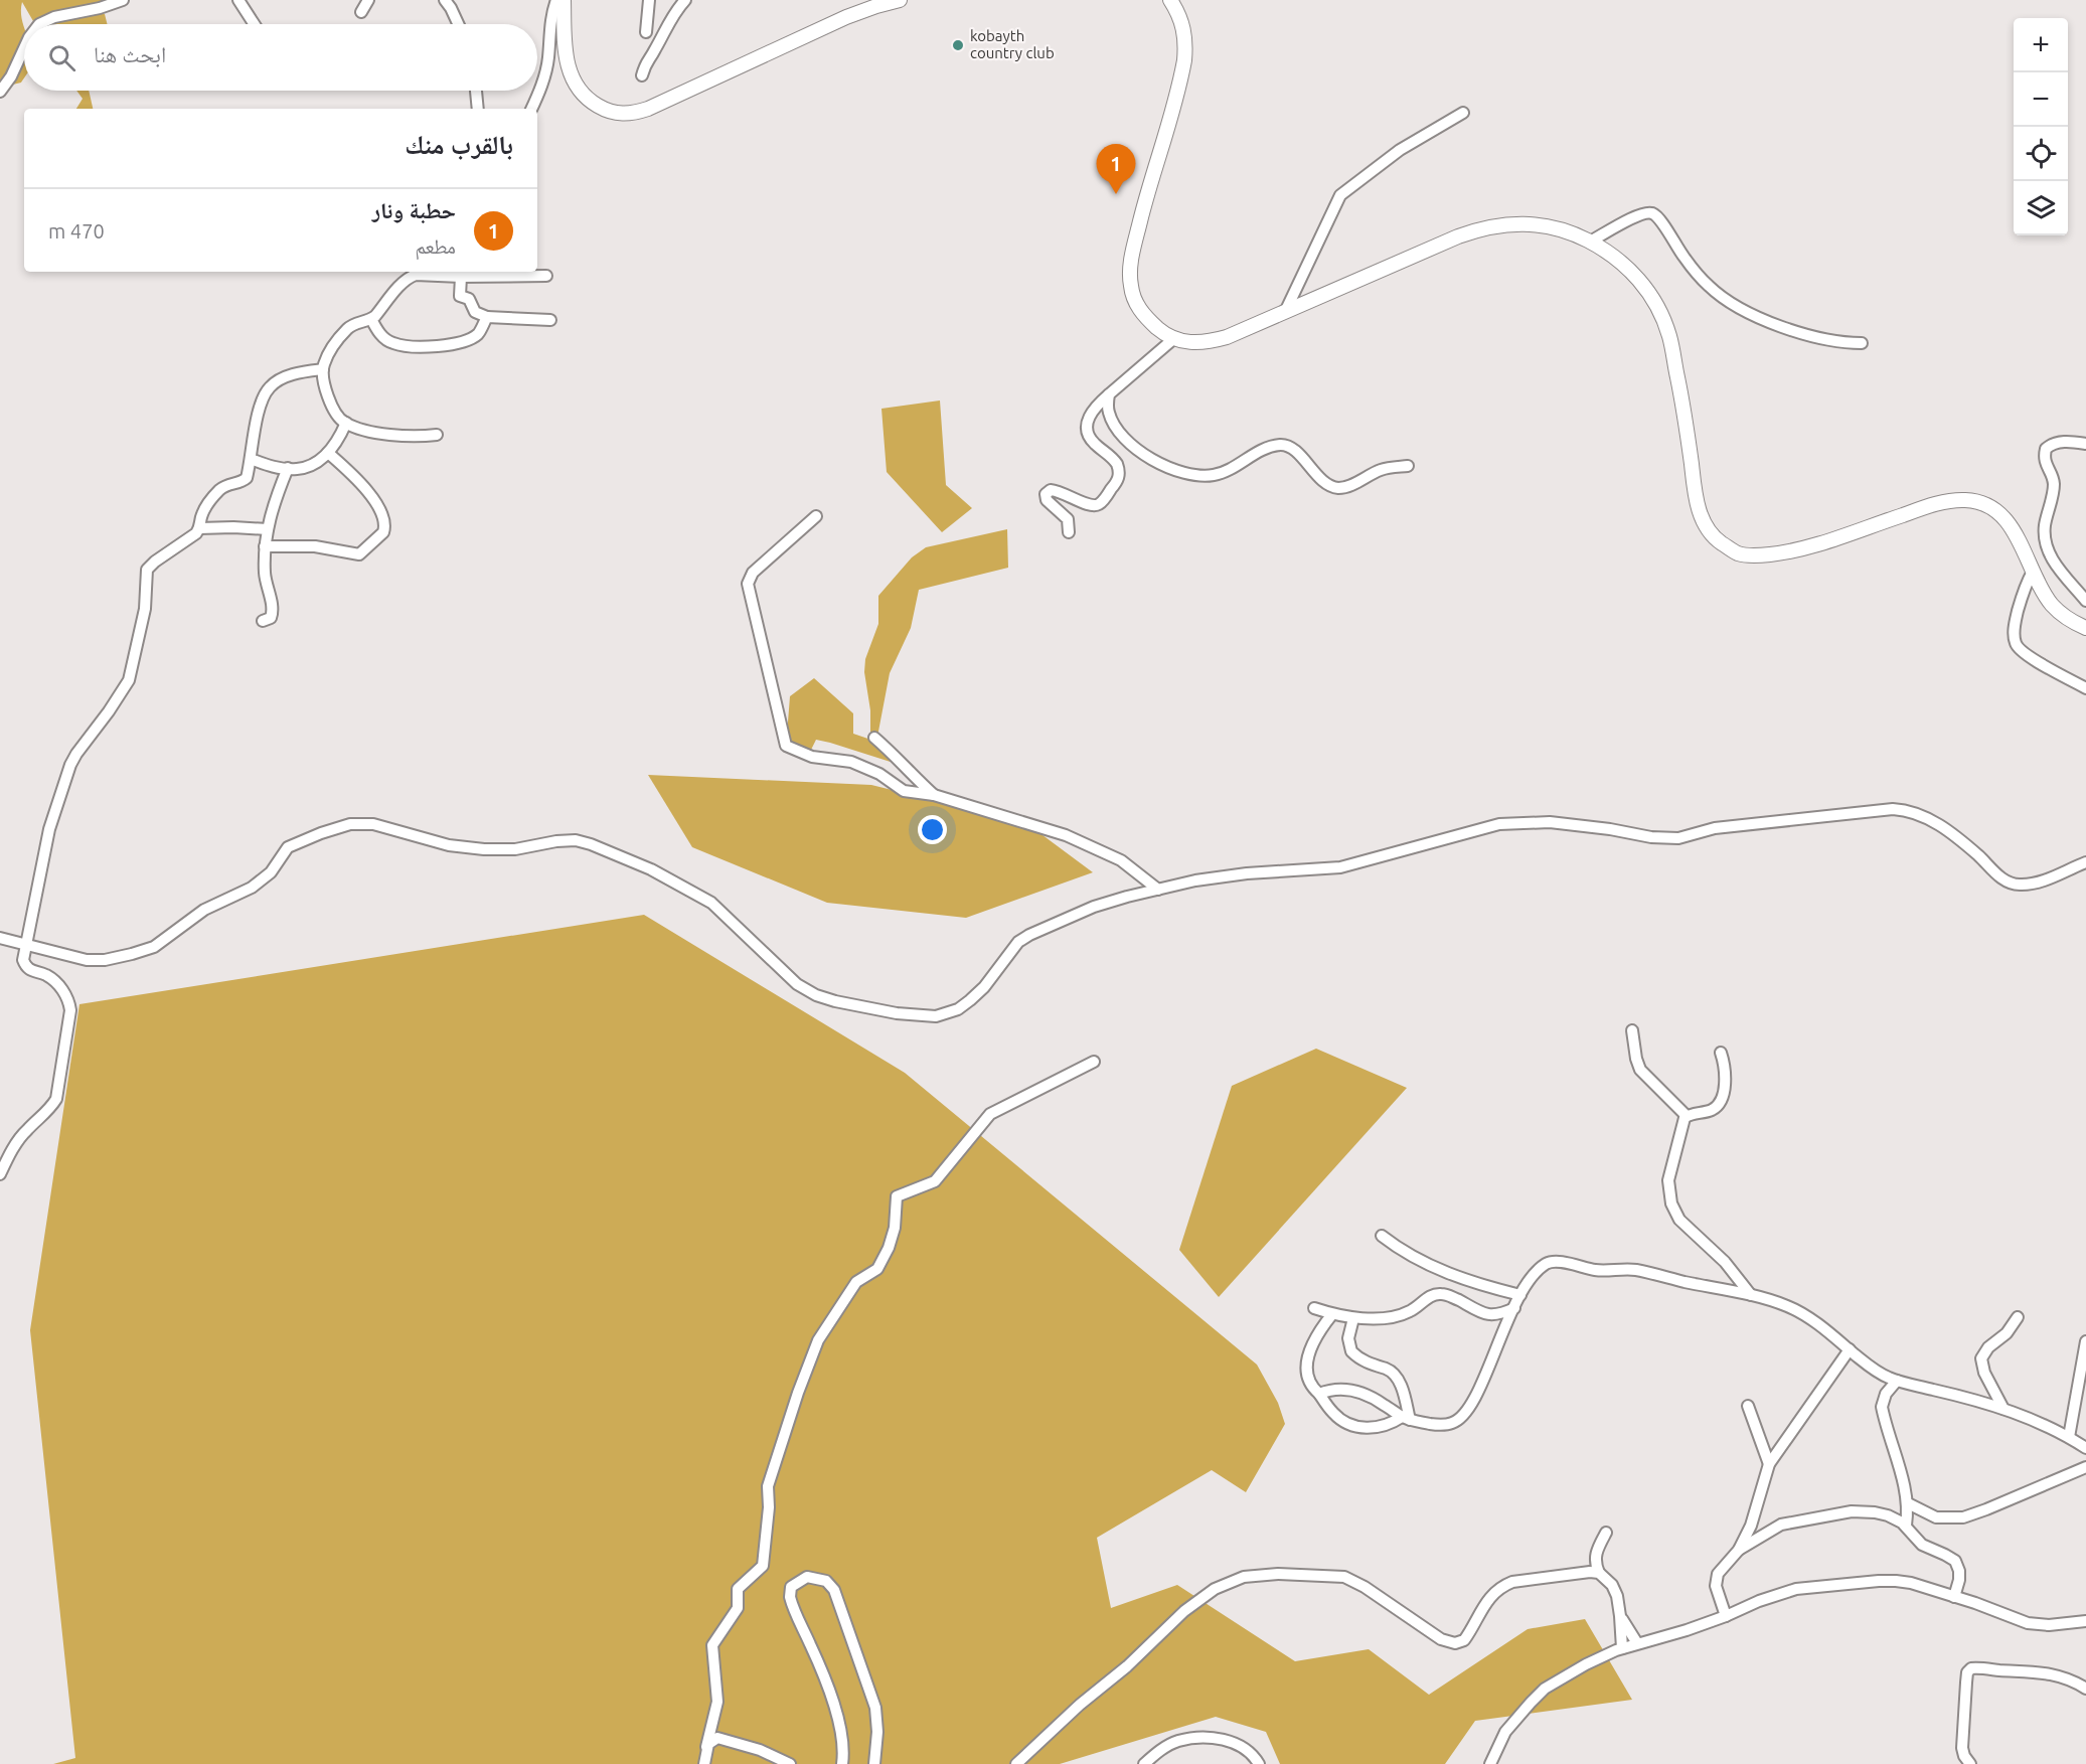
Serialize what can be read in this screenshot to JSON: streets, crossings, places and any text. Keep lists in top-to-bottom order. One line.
{"places":["kobayth country club"],"page":{"map_buttons":["+","−"],"search":"ابحث هنا","heading":"بالقرب منك","pins":"1","list":[{"mark":"1","name":"حطبة ونار","note":"مطعم","value":"470 m"}]}}
